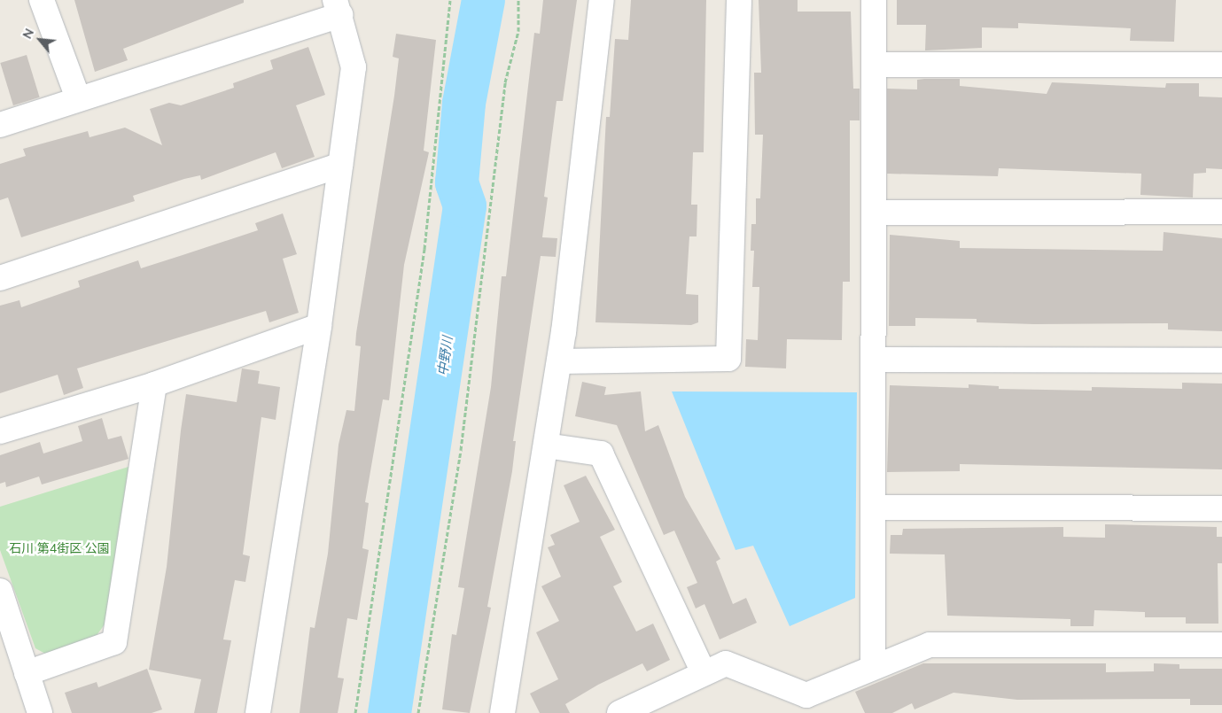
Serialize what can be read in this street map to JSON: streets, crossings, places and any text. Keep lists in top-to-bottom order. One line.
{"water":["中野川"],"parks":["石川 第4街区 公園"],"north":"top left"}
